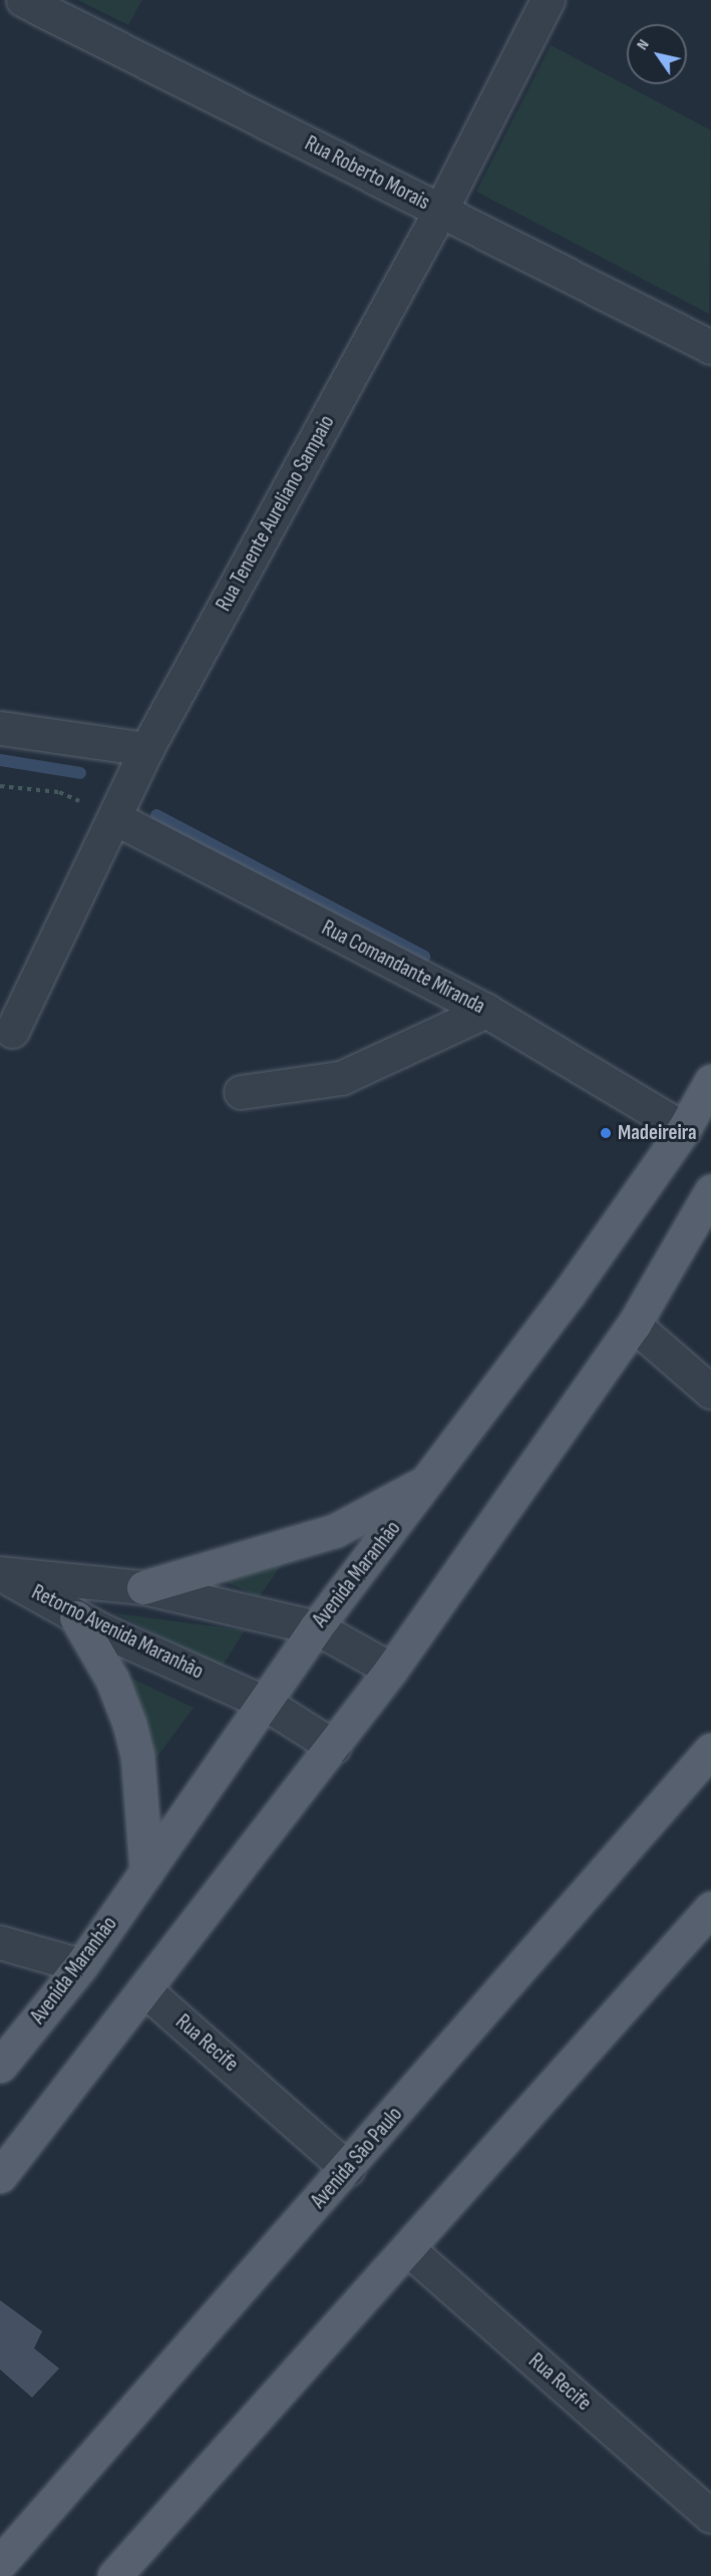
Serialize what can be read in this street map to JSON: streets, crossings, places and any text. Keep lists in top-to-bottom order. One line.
{"streets":{"main road":["Avenida Maranhão","Avenida São Paulo"],"street":["Rua Roberto Morais","Rua Tenente Aureliano Sampaio","Rua Comandante Miranda","Retorno Avenida Maranhão","Rua Recife"]},"crossings":[["Rua Roberto Morais","Rua Tenente Aureliano Sampaio"],["Rua Tenente Aureliano Sampaio","Rua Comandante Miranda"],["Rua Comandante Miranda","Avenida Maranhão"],["Avenida Maranhão","Retorno Avenida Maranhão"],["Rua Recife","Avenida São Paulo"]],"places":["Madeireira"],"north":"top left"}
